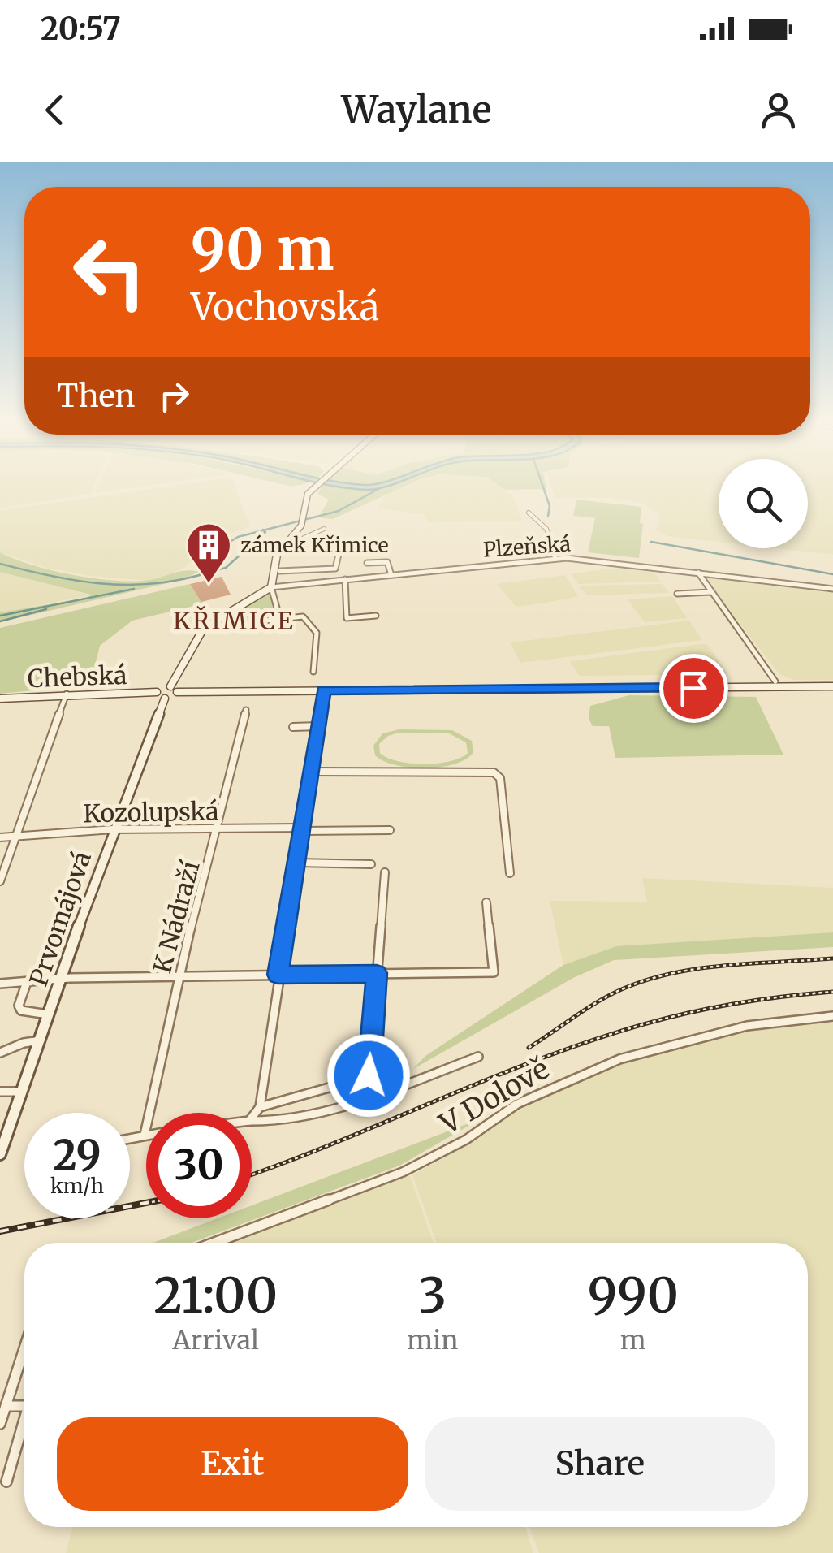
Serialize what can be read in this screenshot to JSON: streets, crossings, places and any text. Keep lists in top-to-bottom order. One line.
{"streets":{"street":["Plzeňská","Chebská","Kozolupská","K Nádraží","Prvomájová","V Dolově"]},"crossings":[["Kozolupská","K Nádraží"],["Kozolupská","Prvomájová"]],"districts":["KŘIMICE"],"places":{"building":["zámek Křimice"]},"page":{"status":"20:57","header":"Waylane","turn":["90 m","Vochovská"],"then":"Then","speed":"29 km/h","limit":"30","eta":["21:00","Arrival","3","min","990","m"],"buttons":["Exit","Share"]}}
